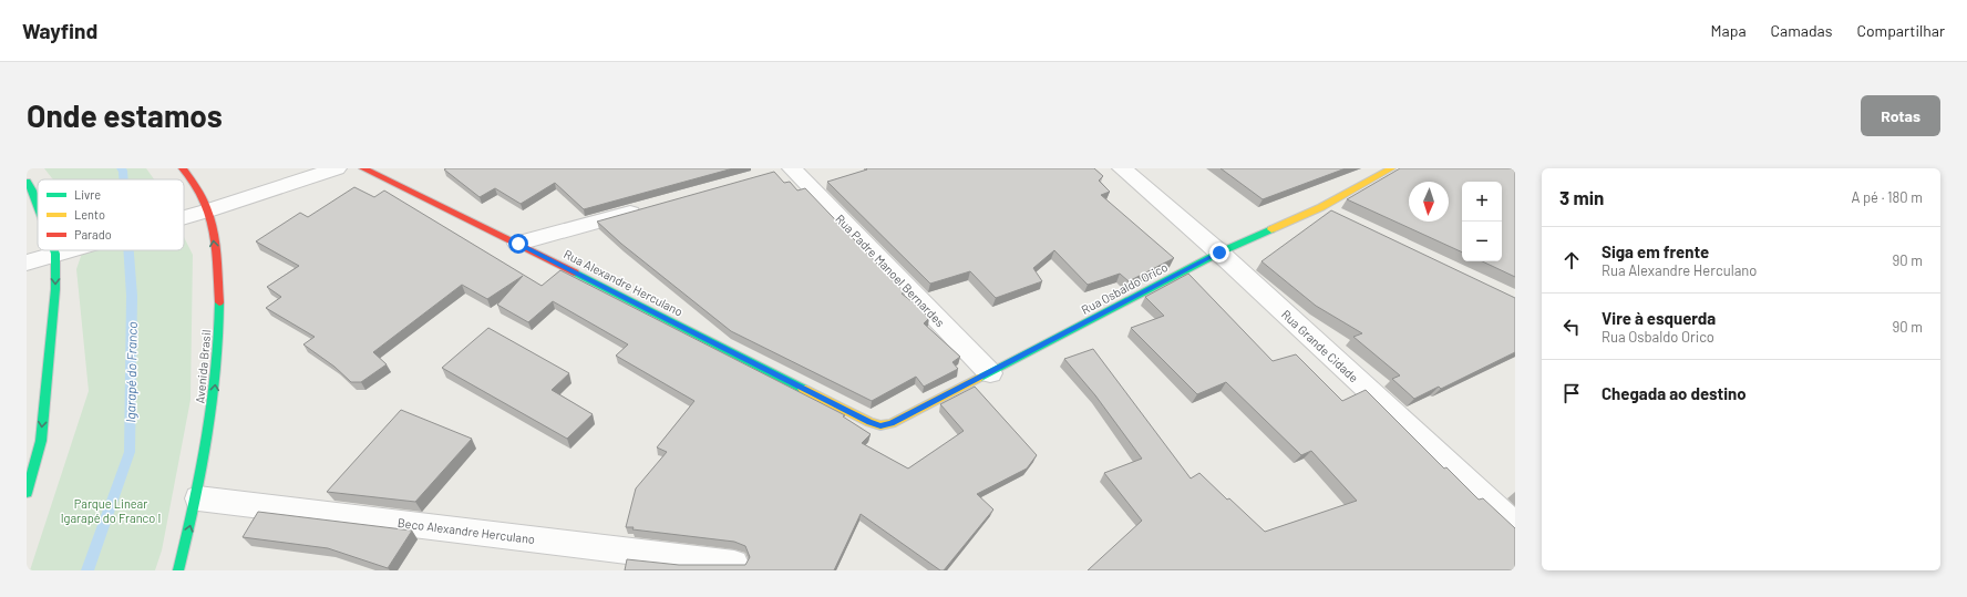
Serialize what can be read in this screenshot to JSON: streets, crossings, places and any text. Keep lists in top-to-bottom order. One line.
{"streets":{"main road":["Rua Alexandre Herculano","Rua Osbaldo Orico","Avenida Brasil"],"street":["Rua Padre Manoel Bernardes","Rua Grande Cidade","Beco Alexandre Herculano"]},"crossings":[["Rua Padre Manoel Bernardes","Rua Osbaldo Orico"],["Rua Alexandre Herculano","Rua Osbaldo Orico"],["Rua Osbaldo Orico","Rua Grande Cidade"],["Avenida Brasil","Beco Alexandre Herculano"]],"one_way":["Avenida Brasil"],"water":["Igarapé do Franco"],"parks":["Parque Linear Igarapé do Franco I"],"legend":["Livre","Lento","Parado"],"north":"bottom","page":{"header":"Wayfind","nav":["Mapa","Camadas","Compartilhar"],"buttons":"Rotas","title":"Onde estamos","heading":["3 min","A pé · 180 m"],"map_buttons":["+","−"],"list":[["Siga em frente","Rua Alexandre Herculano","90 m"],["Vire à esquerda","Rua Osbaldo Orico","90 m"],"Chegada ao destino"]}}
